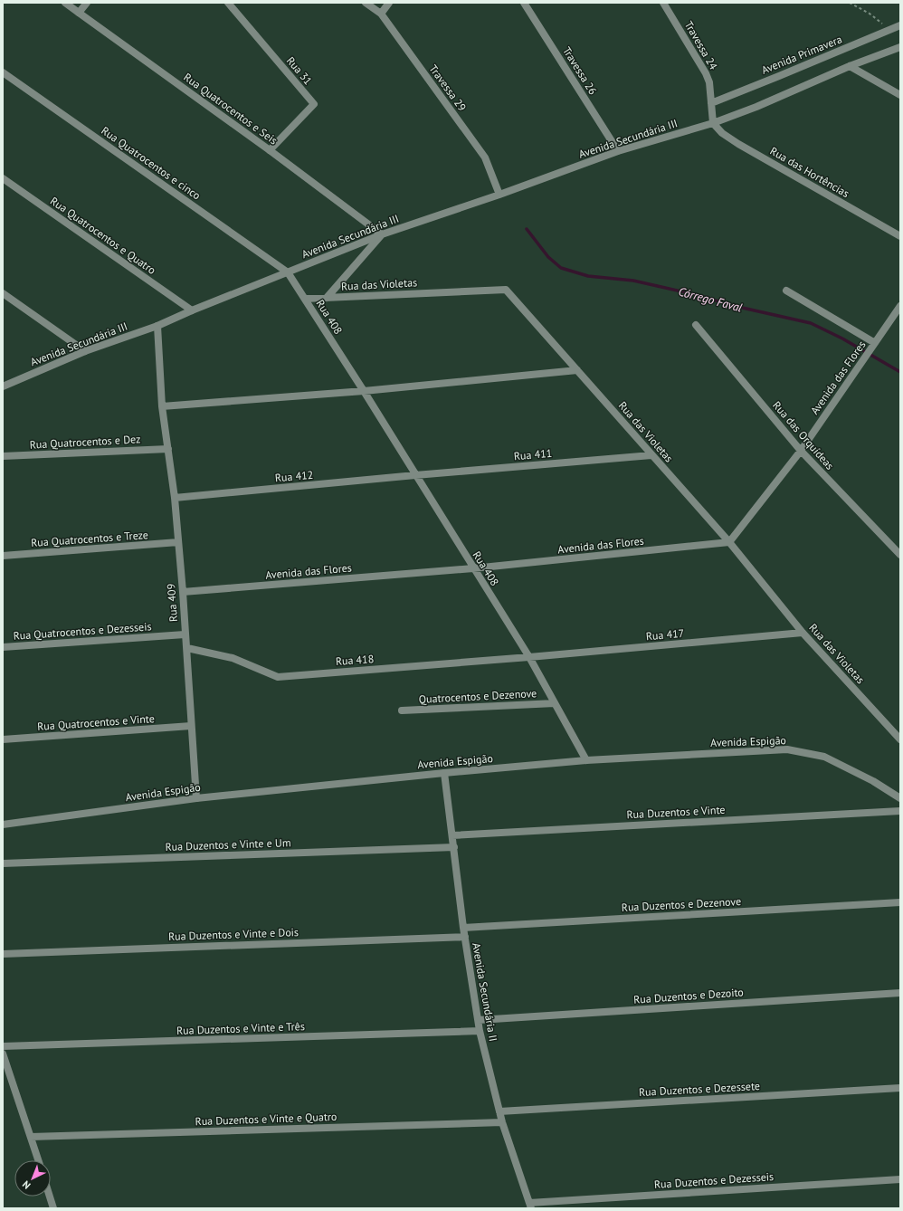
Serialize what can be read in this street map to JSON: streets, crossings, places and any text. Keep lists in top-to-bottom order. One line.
{"streets":{"street":["Travessa 24","Avenida Primavera","Rua 31","Travessa 26","Travessa 29","Rua Quatrocentos e Seis","Avenida Secundária III","Rua Quatrocentos e cinco","Rua das Hortências","Rua Quatrocentos e Quatro","Rua das Violetas","Rua 408","Avenida das Flores","Rua das Orquídeas","Rua Quatrocentos e Dez","Rua 411","Rua 412","Rua Quatrocentos e Treze","Rua 409","Rua Quatrocentos e Dezesseis","Rua 417","Rua 418","Quatrocentos e Dezenove","Rua Quatrocentos e Vinte","Avenida Espigão","Rua Duzentos e Vinte","Rua Duzentos e Vinte e Um","Rua Duzentos e Dezenove","Rua Duzentos e Vinte e Dois","Avenida Secundária II","Rua Duzentos e Dezoito","Rua Duzentos e Vinte e Três","Rua Duzentos e Dezessete","Rua Duzentos e Vinte e Quatro","Rua Duzentos e Dezesseis"]},"crossings":[["Travessa 24","Avenida Primavera"],["Travessa 24","Avenida Secundária III"],["Travessa 24","Rua das Hortências"],["Rua 31","Rua Quatrocentos e Seis"],["Travessa 26","Avenida Secundária III"],["Travessa 29","Avenida Secundária III"],["Rua Quatrocentos e Seis","Avenida Secundária III"],["Avenida Secundária III","Rua Quatrocentos e cinco"],["Avenida Secundária III","Rua das Hortências"],["Avenida Secundária III","Rua Quatrocentos e Quatro"],["Avenida Secundária III","Rua 408"],["Avenida Secundária III","Rua 409"],["Rua Quatrocentos e cinco","Rua 408"],["Rua das Violetas","Rua 408"],["Rua das Violetas","Avenida das Flores"],["Rua das Violetas","Rua 411"],["Rua das Violetas","Rua 417"],["Rua 408","Avenida das Flores"],["Rua 408","Rua 411"],["Rua 408","Rua 412"],["Rua 408","Rua 417"],["Rua 408","Rua 418"],["Rua 408","Quatrocentos e Dezenove"],["Rua 408","Avenida Espigão"],["Avenida das Flores","Rua das Orquídeas"],["Avenida das Flores","Rua 409"],["Rua Quatrocentos e Dez","Rua 409"],["Rua 411","Rua 412"],["Rua 412","Rua 409"],["Rua Quatrocentos e Treze","Rua 409"],["Rua 409","Rua Quatrocentos e Dezesseis"],["Rua 409","Rua 418"],["Rua 409","Rua Quatrocentos e Vinte"],["Rua 409","Avenida Espigão"],["Rua 417","Rua 418"],["Avenida Espigão","Avenida Secundária II"],["Rua Duzentos e Vinte","Avenida Secundária II"],["Rua Duzentos e Vinte e Um","Avenida Secundária II"],["Rua Duzentos e Dezenove","Avenida Secundária II"],["Rua Duzentos e Vinte e Dois","Avenida Secundária II"],["Avenida Secundária II","Rua Duzentos e Dezoito"],["Avenida Secundária II","Rua Duzentos e Vinte e Três"],["Avenida Secundária II","Rua Duzentos e Dezessete"],["Avenida Secundária II","Rua Duzentos e Vinte e Quatro"],["Avenida Secundária II","Rua Duzentos e Dezesseis"]],"water":["Córrego Faval"],"north":"bottom left"}
